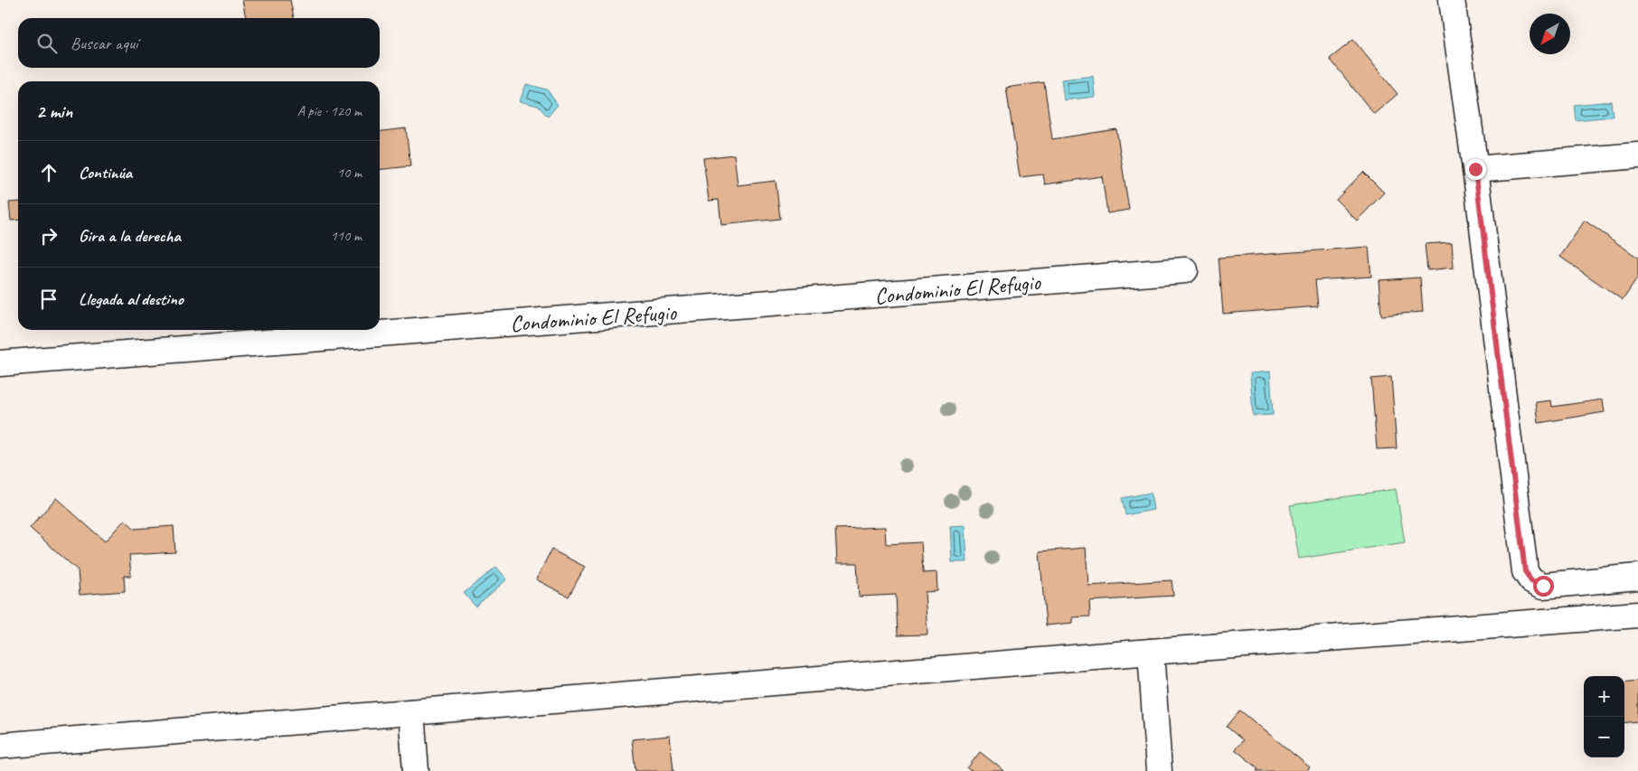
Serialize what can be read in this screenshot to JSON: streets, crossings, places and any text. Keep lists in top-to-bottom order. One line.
{"streets":{"street":["Condominio El Refugio"]},"north":"bottom left","page":{"search":"Buscar aquí","heading":["2 min","A pie · 120 m"],"list":[["Continúa","10 m"],["Gira a la derecha","110 m"],"Llegada al destino"],"map_buttons":["+","−"]}}
